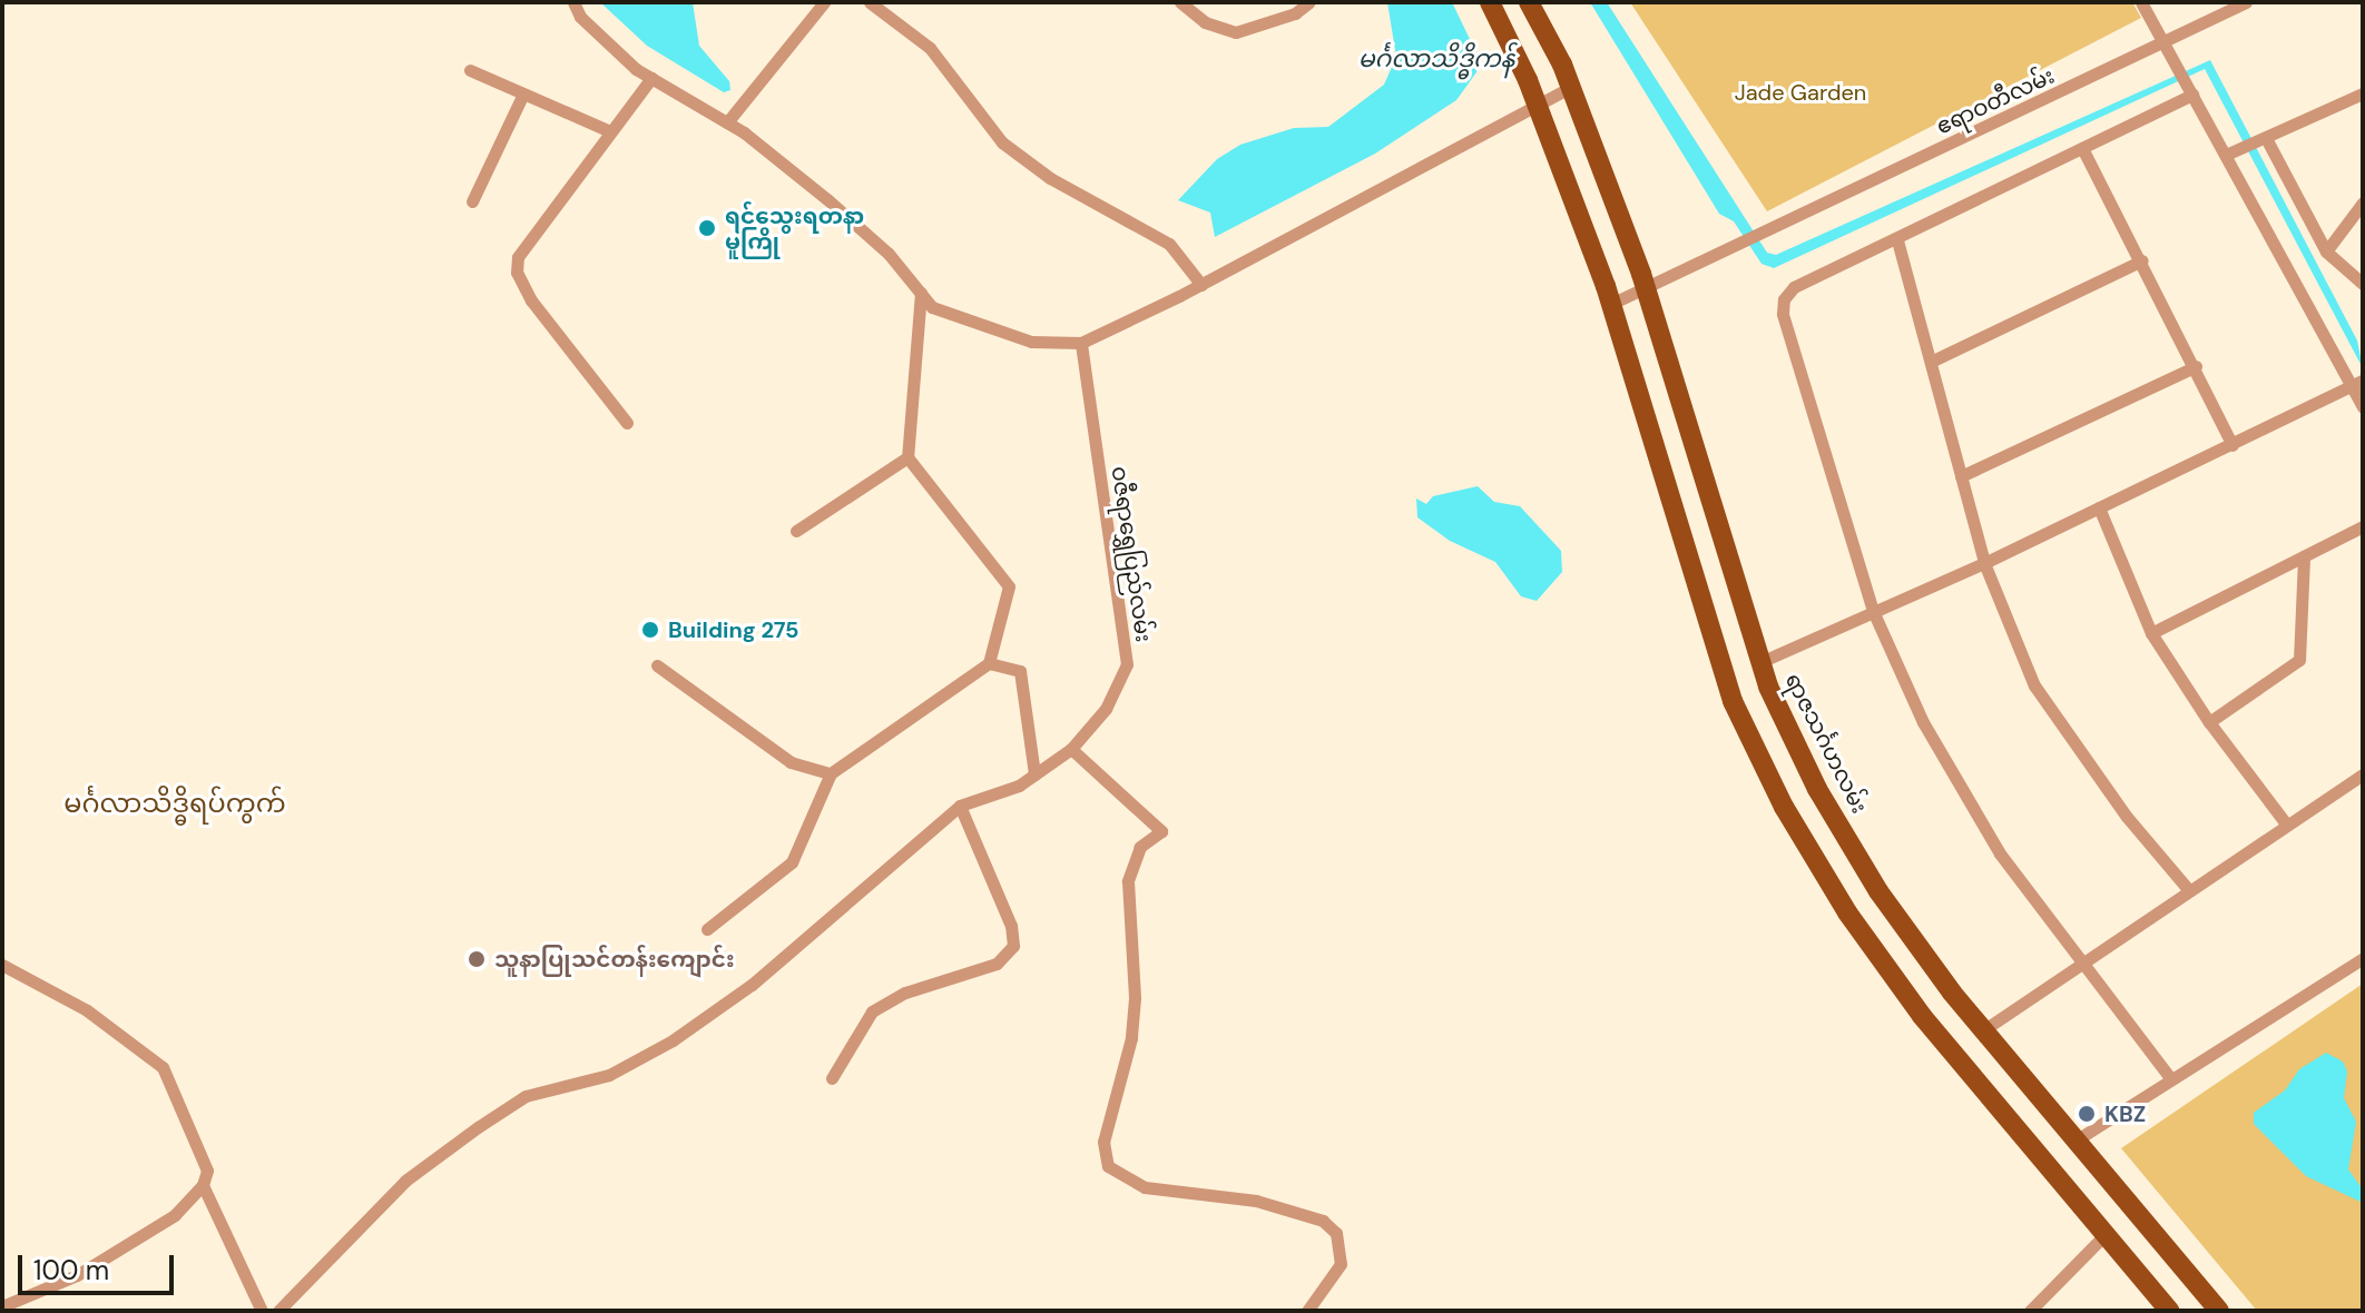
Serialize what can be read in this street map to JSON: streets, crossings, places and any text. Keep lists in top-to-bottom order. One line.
{"streets":{"main road":["ရာဇသင်္ဂဟလမ်း"],"street":["ဧရာဝတီလမ်း","ဝဇီရာရွှေပြည်လမ်း"]},"crossings":[["ဧရာဝတီလမ်း","ရာဇသင်္ဂဟလမ်း"]],"districts":["မင်္ဂလာသိဒ္ဓိရပ်ကွက်"],"water":["မင်္ဂလာသိဒ္ဓိကန်"],"parks":["Jade Garden"],"places":["ရင်သွေးရတနာ မူကြို","Building 275","သူနာပြုသင်တန်းကျောင်း","KBZ"],"scale_bar":"100 m"}
